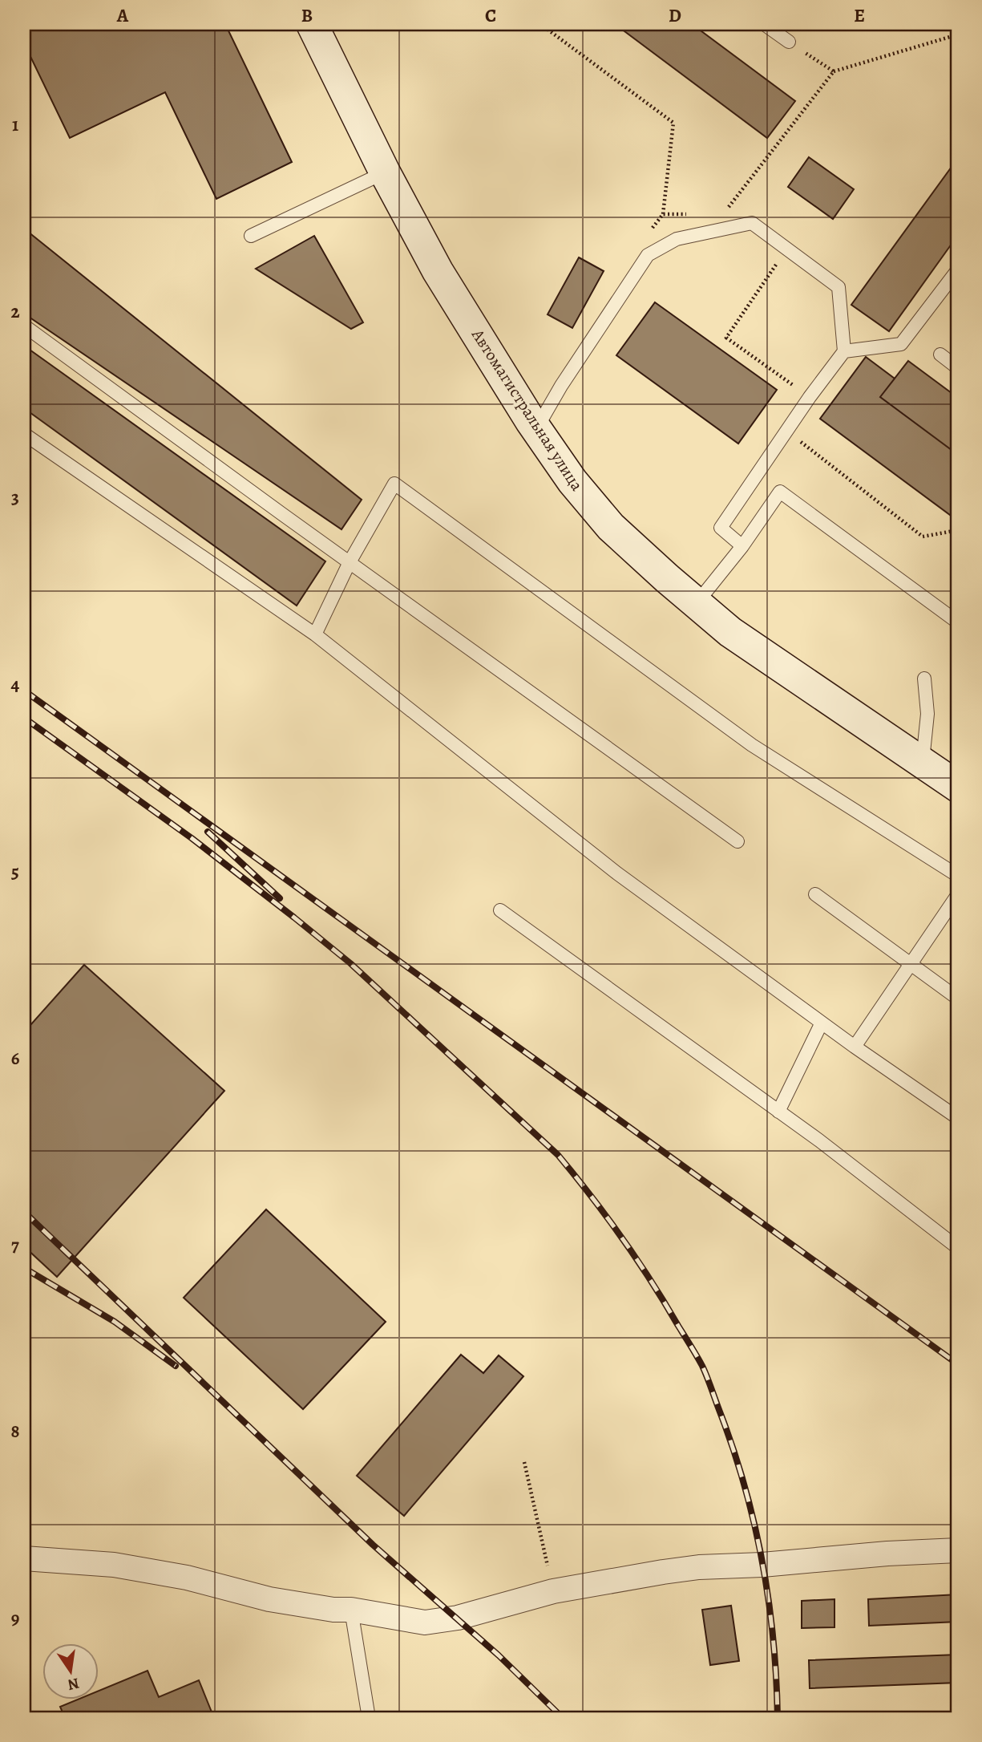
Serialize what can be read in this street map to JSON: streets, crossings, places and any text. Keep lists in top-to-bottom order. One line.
{"streets":{"main road":["Автомагистральная улица"]},"north":"bottom","grid":{"columns":["A","B","C","D","E"],"rows":["1","2","3","4","5","6","7","8","9"]}}
